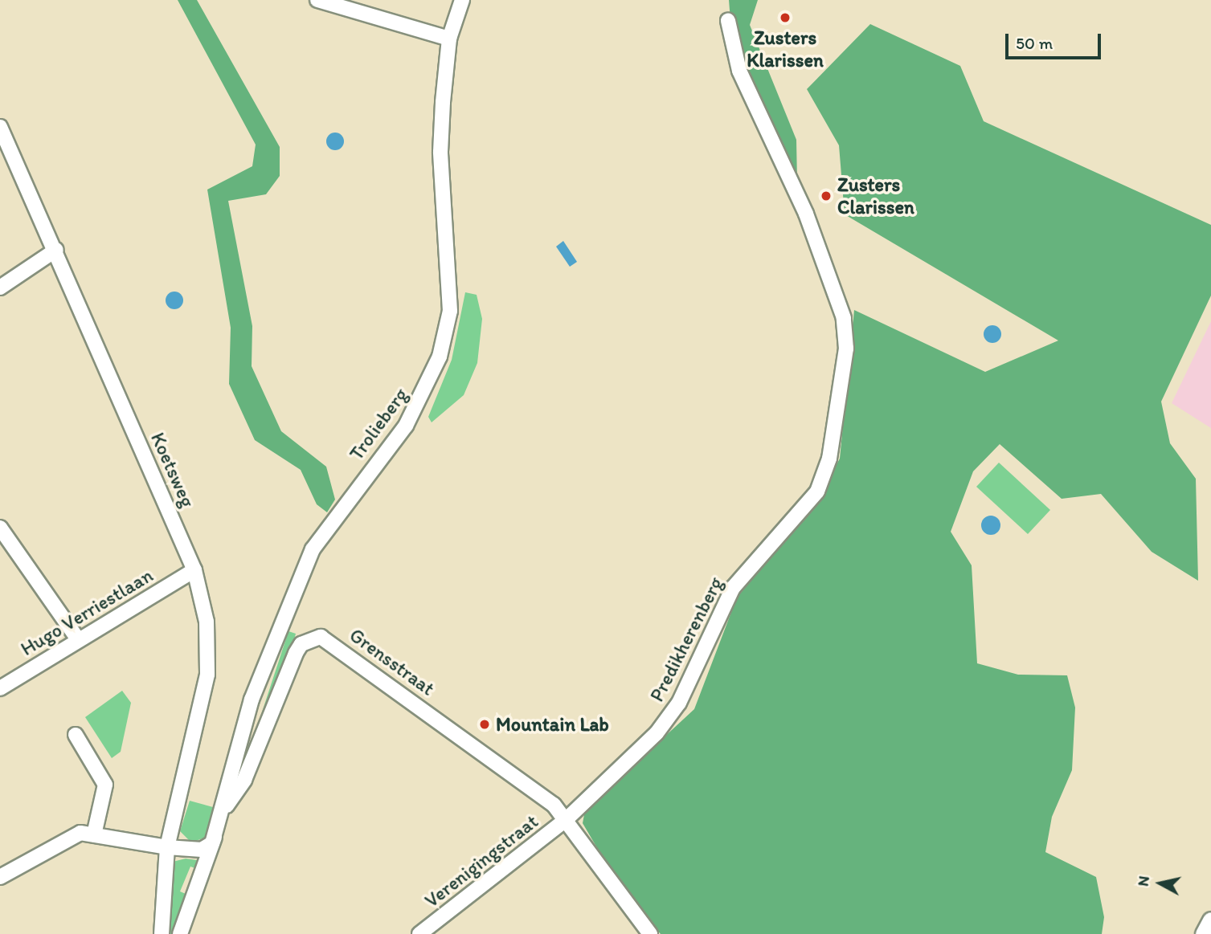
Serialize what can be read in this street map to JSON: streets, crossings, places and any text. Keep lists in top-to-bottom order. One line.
{"streets":{"street":["Trolieberg","Koetsweg","Hugo Verriestlaan","Predikherenberg","Grensstraat","Verenigingstraat"]},"crossings":[["Trolieberg","Grensstraat"],["Koetsweg","Hugo Verriestlaan"],["Predikherenberg","Grensstraat"],["Predikherenberg","Verenigingstraat"],["Grensstraat","Verenigingstraat"]],"places":["Zusters Klarissen","Zusters Clarissen","Mountain Lab"],"scale_bar":"50 m","north":"left"}
